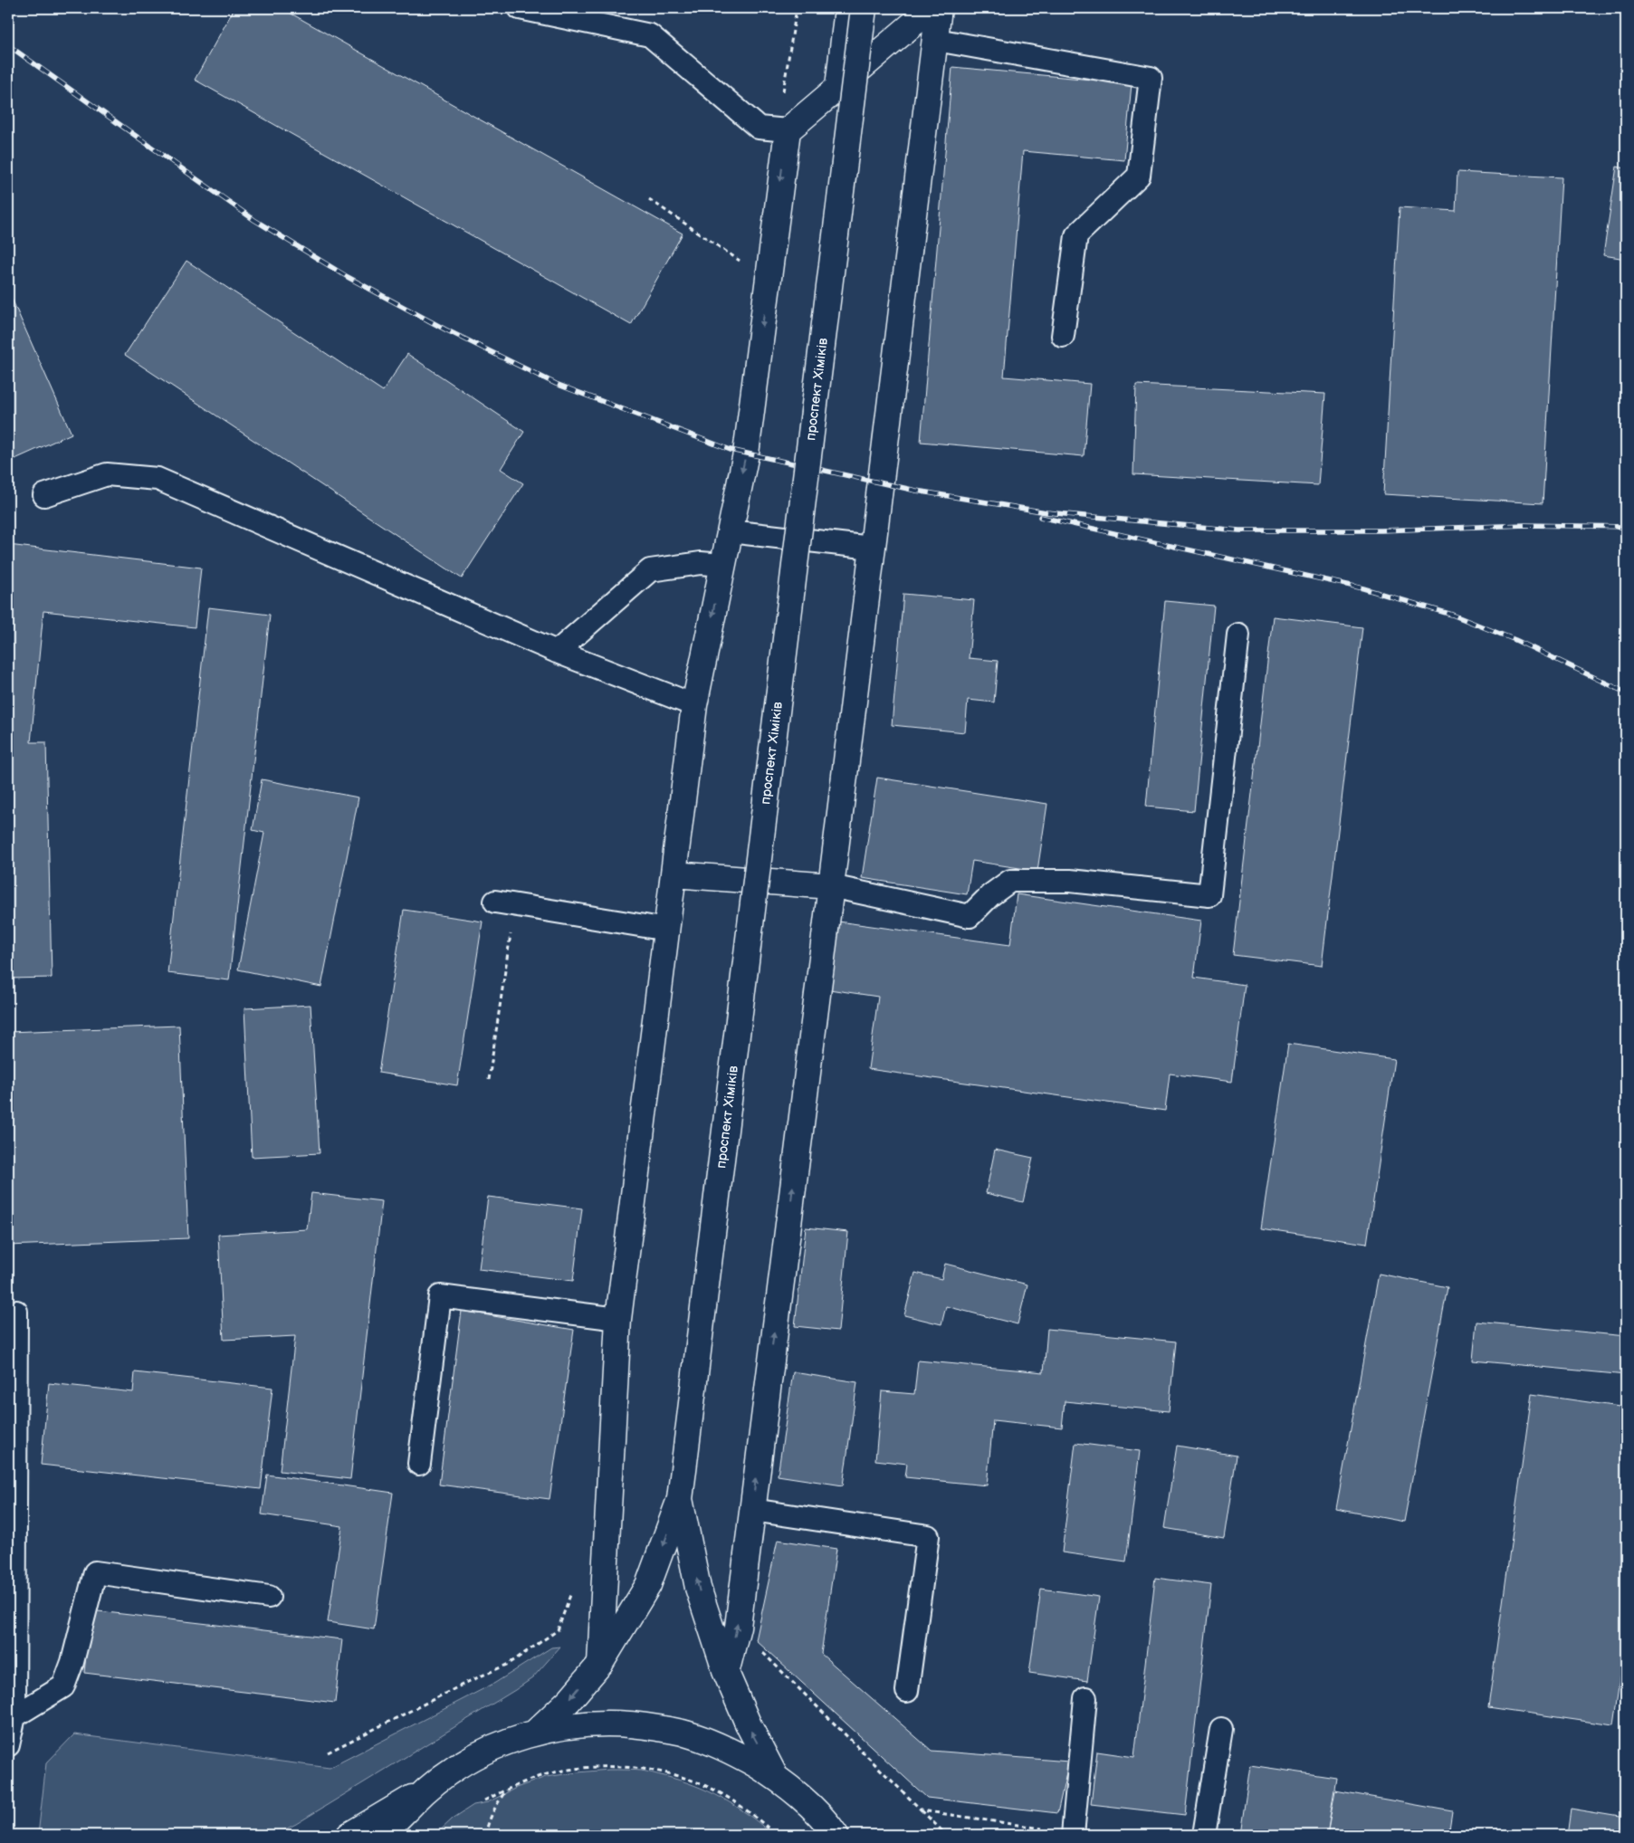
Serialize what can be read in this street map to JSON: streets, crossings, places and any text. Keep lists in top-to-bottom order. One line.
{"streets":{"street":["проспект Хіміків"]}}
